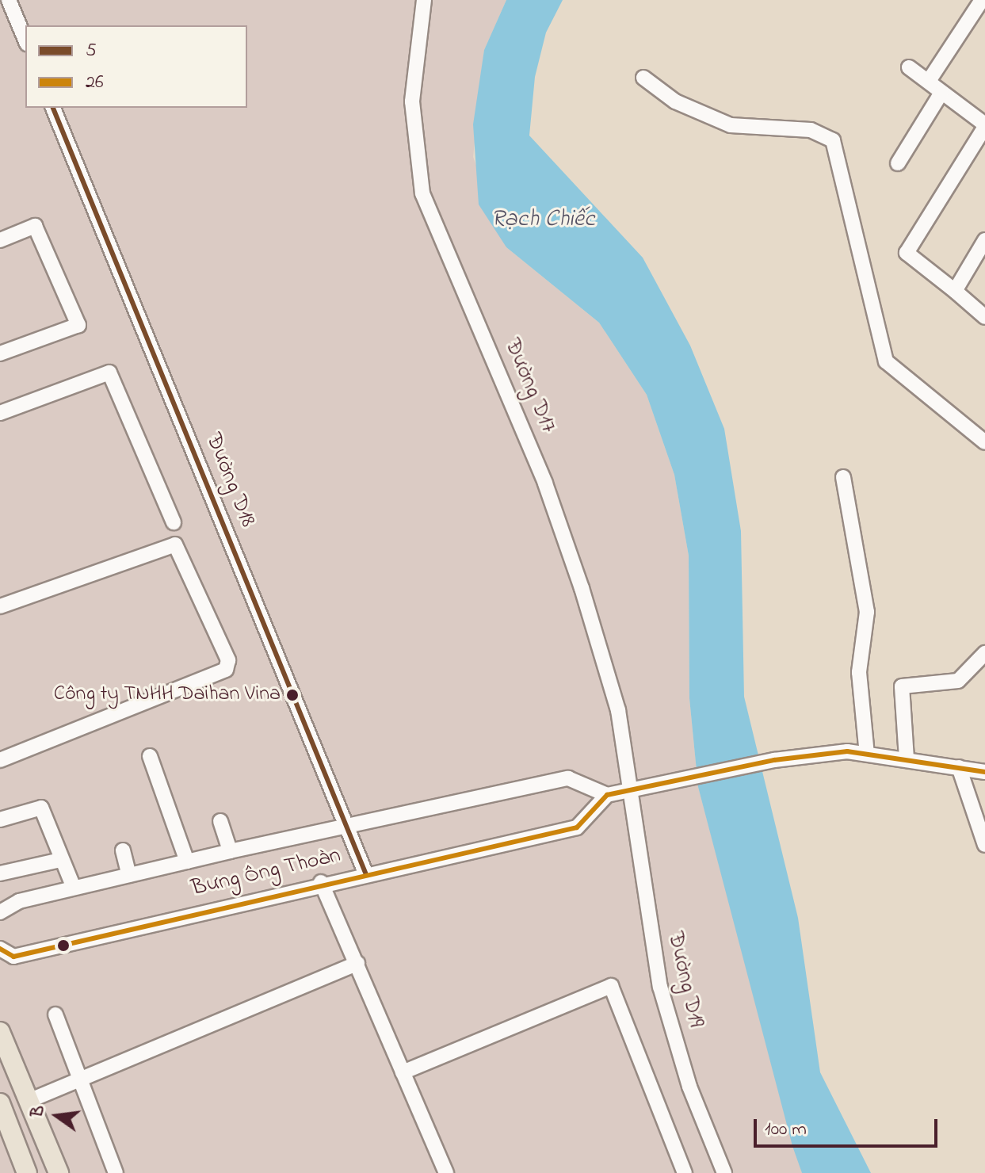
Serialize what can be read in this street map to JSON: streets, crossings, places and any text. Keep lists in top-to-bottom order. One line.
{"streets":{"street":["Đường D17","Đường D18","Bưng Ông Thoàn","Đường D19"]},"crossings":[["Đường D17","Đường D19"],["Đường D18","Bưng Ông Thoàn"]],"water":["Rạch Chiếc"],"places":["Công ty TNHH Daihan Vina"],"lines":["transit line 5","transit line 26"],"legend":["5","26"],"scale_bar":"100 m","north":"left"}
